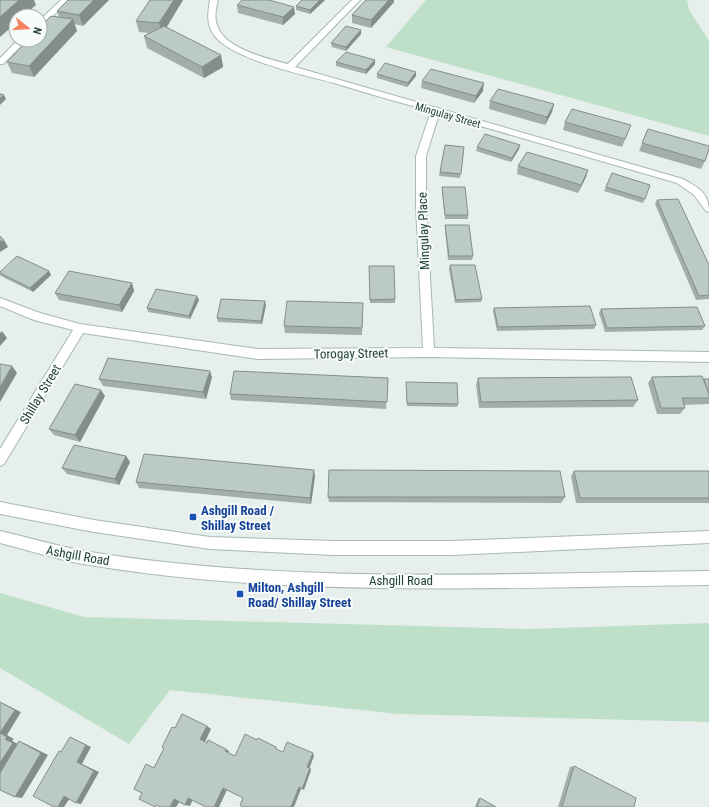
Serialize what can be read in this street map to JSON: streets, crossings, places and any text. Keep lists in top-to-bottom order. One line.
{"streets":{"street":["Mingulay Street","Mingulay Place","Torogay Street","Shillay Street","Ashgill Road"]},"crossings":[["Mingulay Street","Mingulay Place"],["Mingulay Place","Torogay Street"],["Torogay Street","Shillay Street"]],"places":{"transit":["Ashgill Road / Shillay Street","Milton, Ashgill Road/ Shillay Street"]},"north":"right"}
